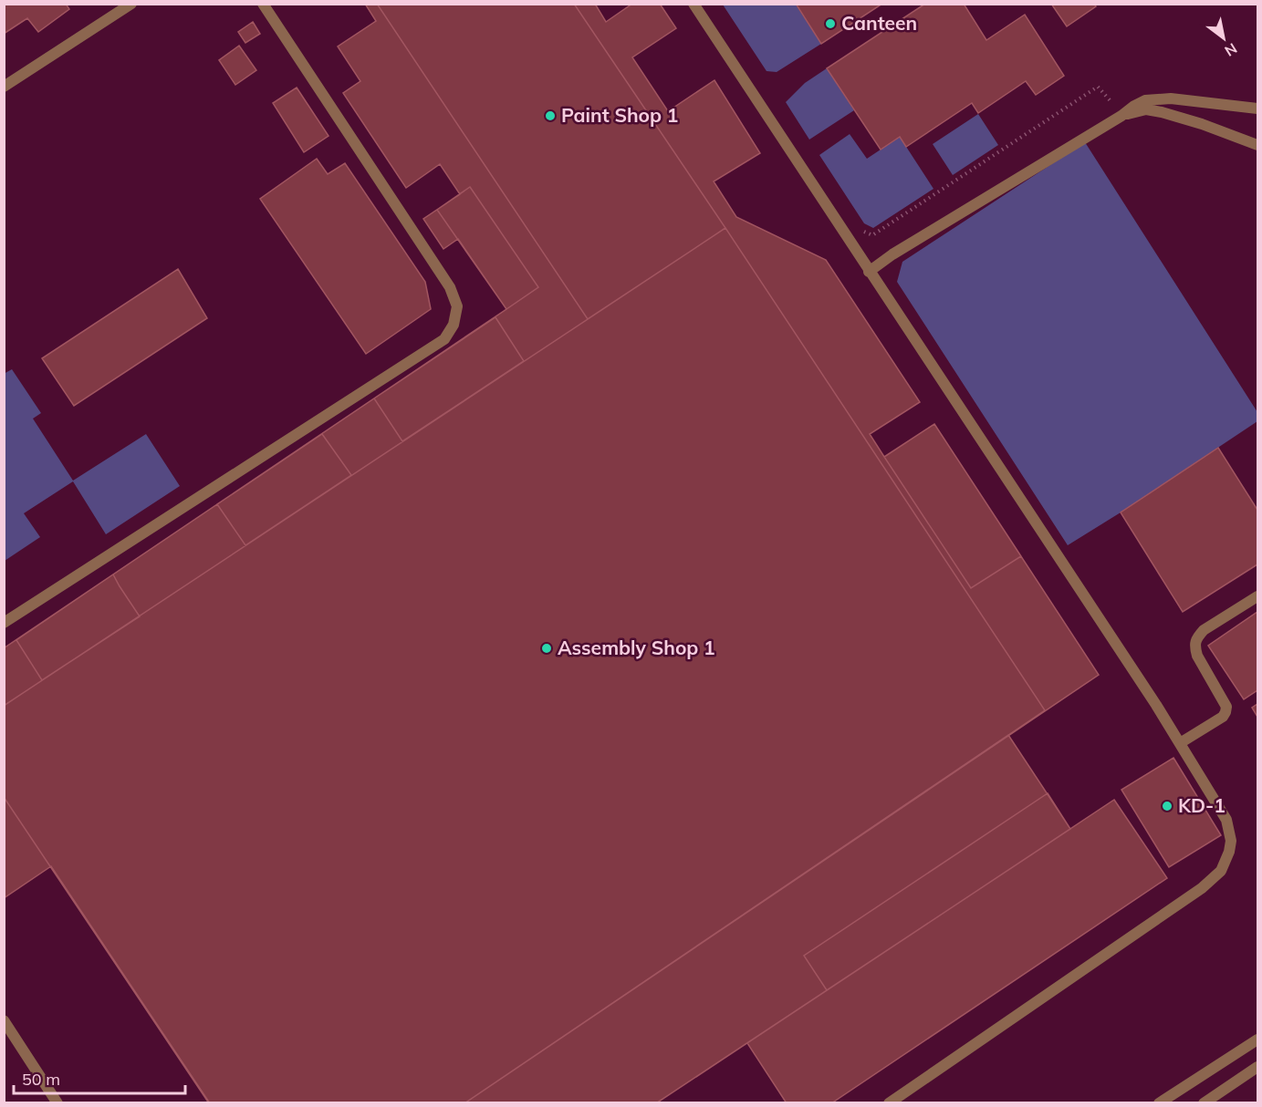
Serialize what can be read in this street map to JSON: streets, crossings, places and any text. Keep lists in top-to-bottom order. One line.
{"places":["Canteen","Paint Shop 1","Assembly Shop 1","KD-1"],"scale_bar":"50 m","north":"bottom right"}
